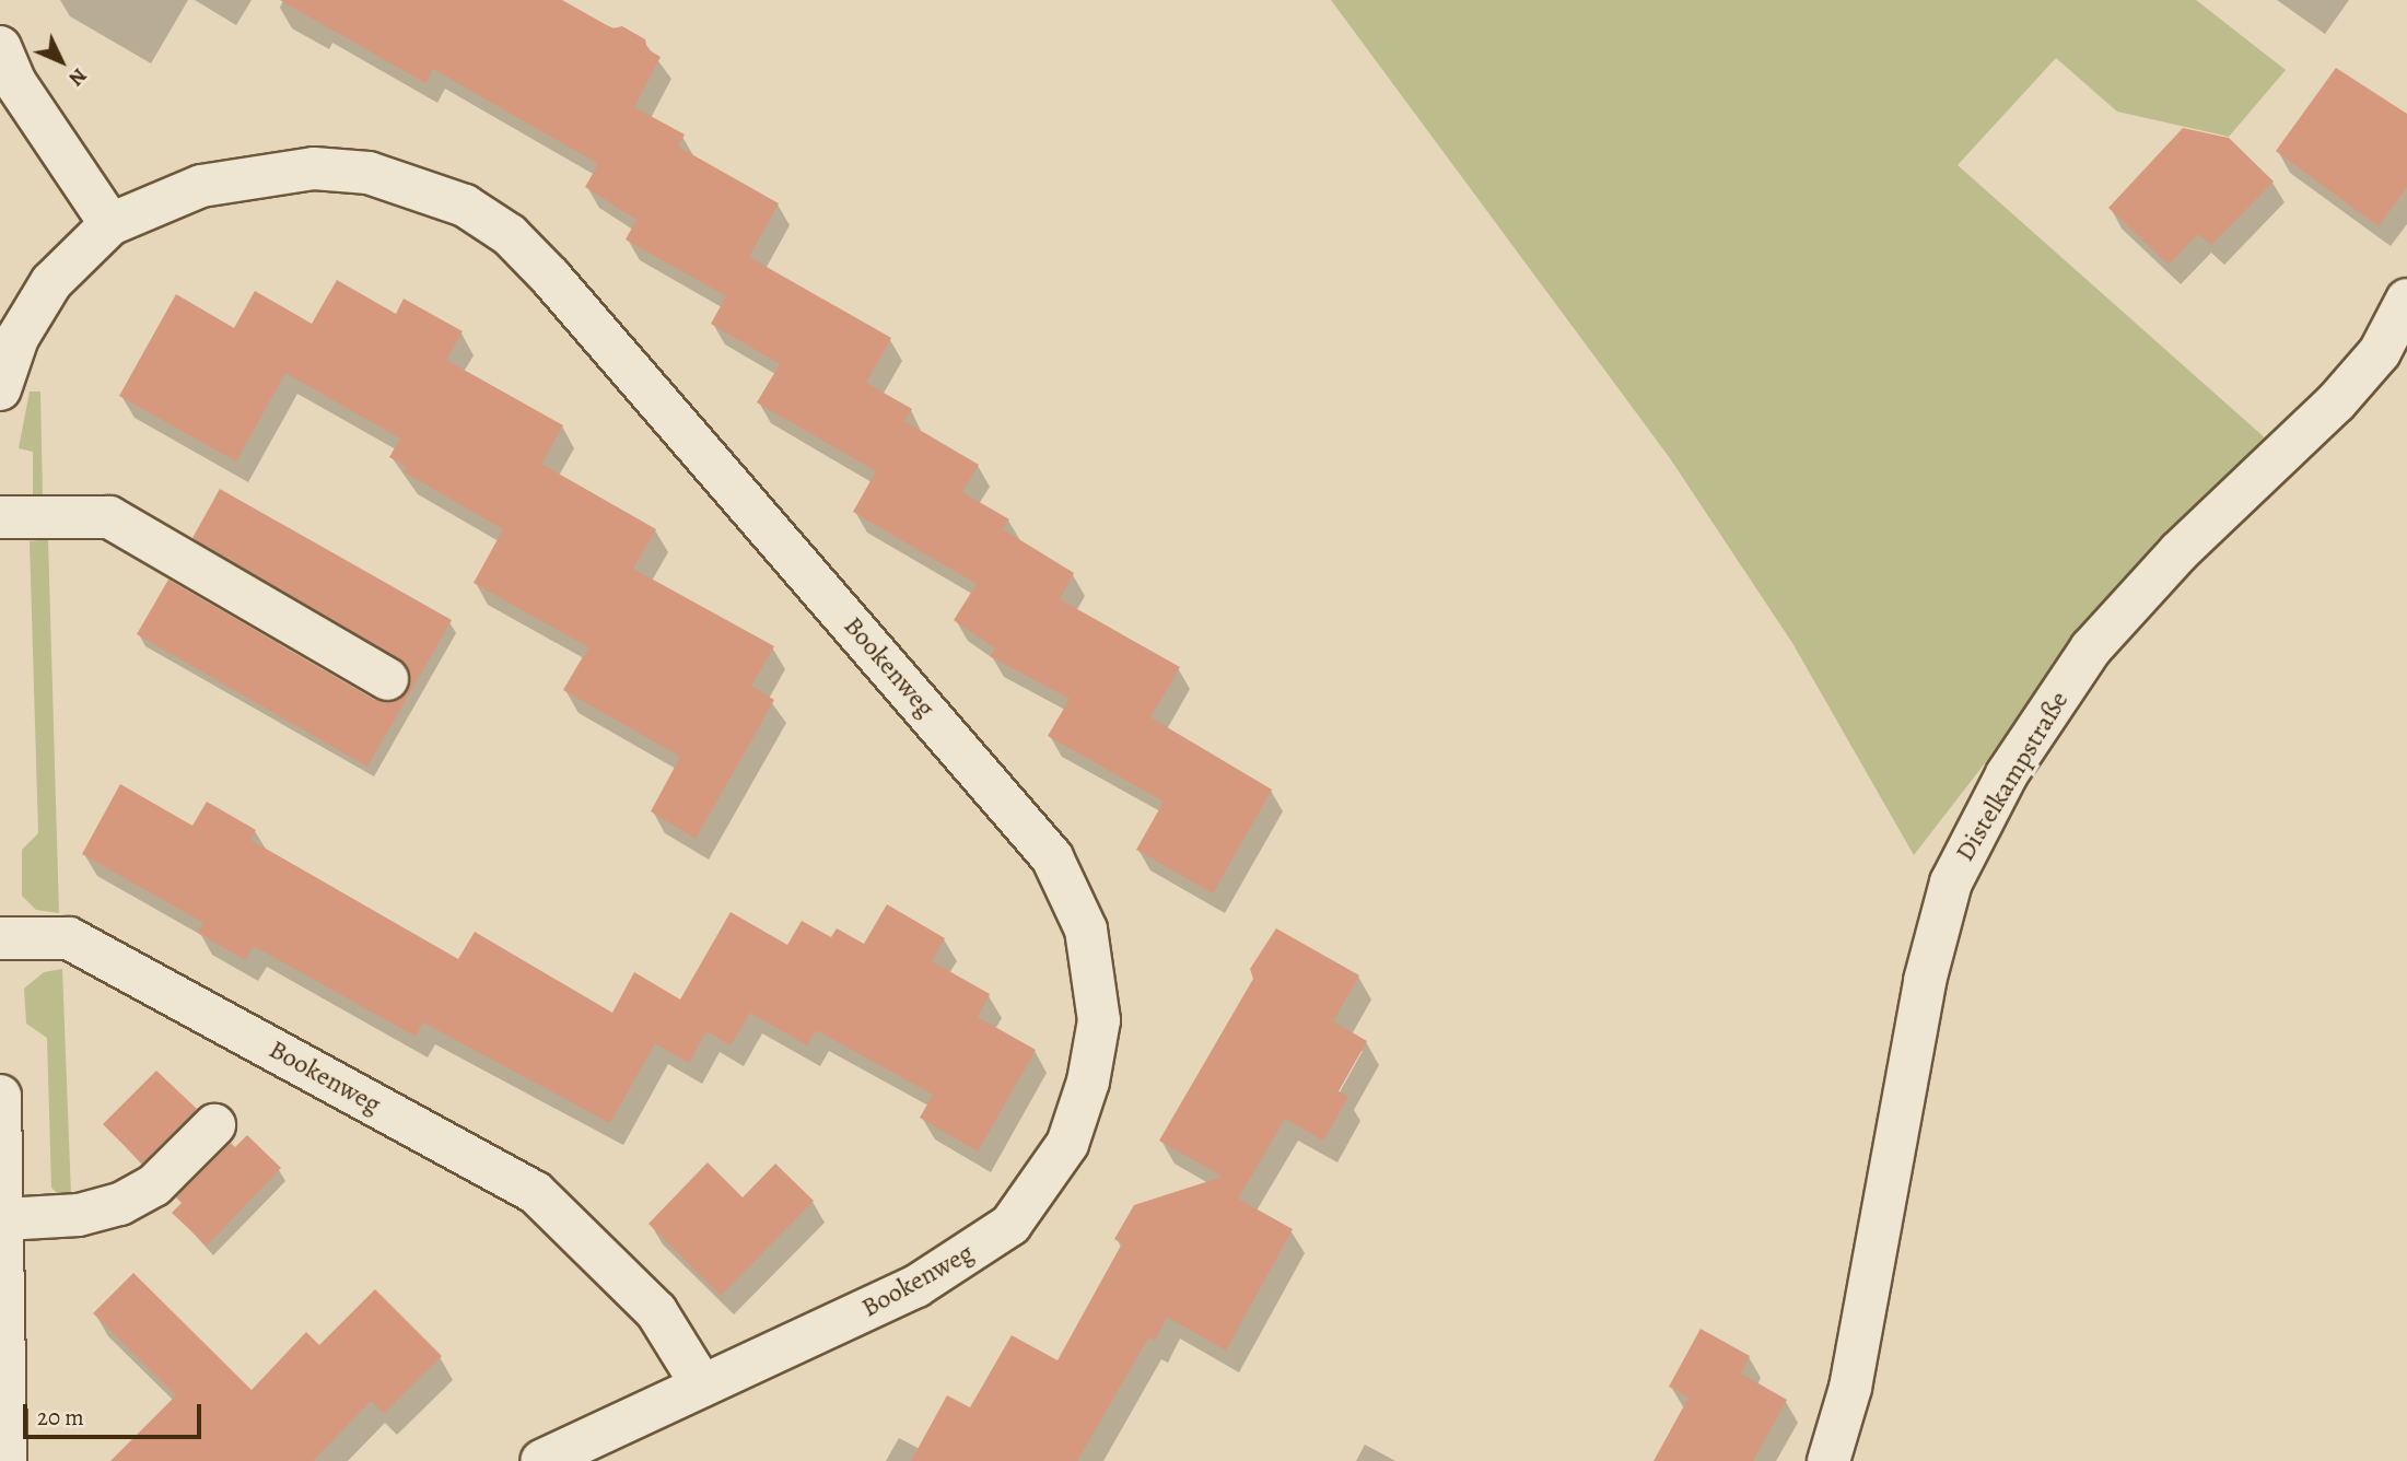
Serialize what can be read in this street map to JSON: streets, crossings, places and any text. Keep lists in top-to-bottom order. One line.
{"streets":{"street":["Bookenweg","Distelkampstraße"]},"scale_bar":"20 m","north":"bottom right"}
